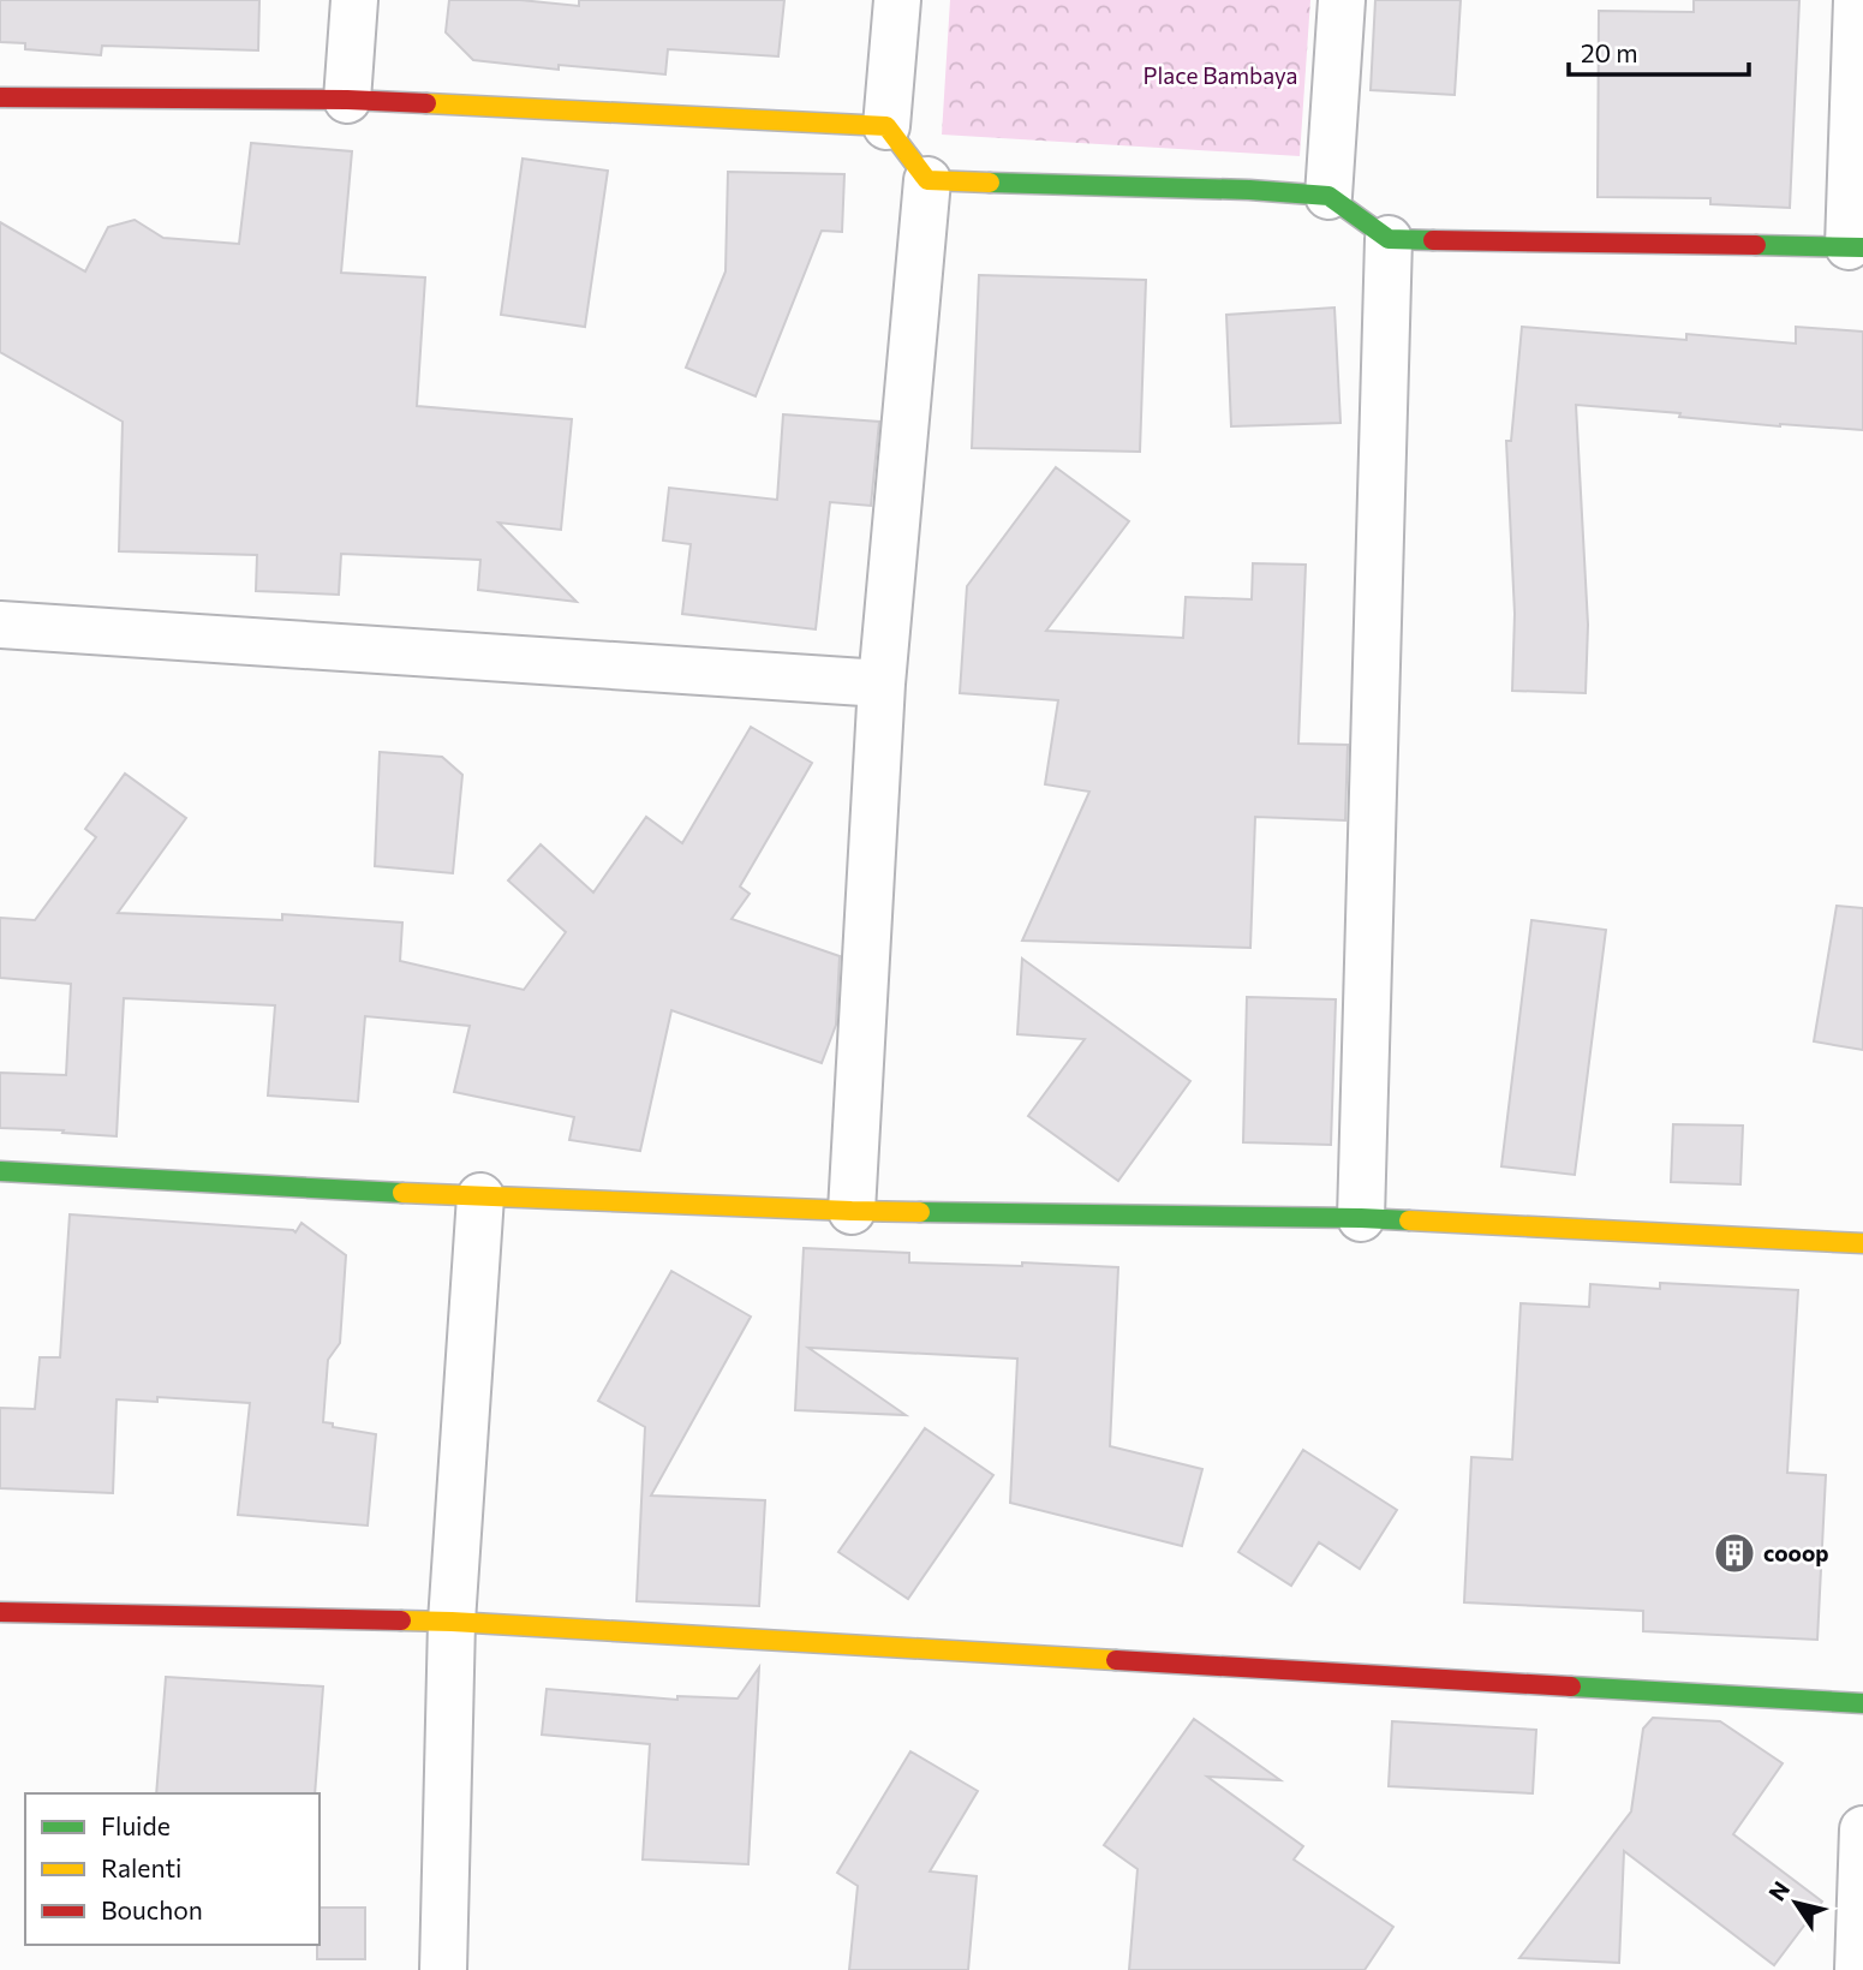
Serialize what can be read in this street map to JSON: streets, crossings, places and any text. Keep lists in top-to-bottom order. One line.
{"parks":["Place Bambaya"],"places":{"building":["cooop"]},"legend":["Fluide","Ralenti","Bouchon"],"scale_bar":"20 m","north":"top left"}
